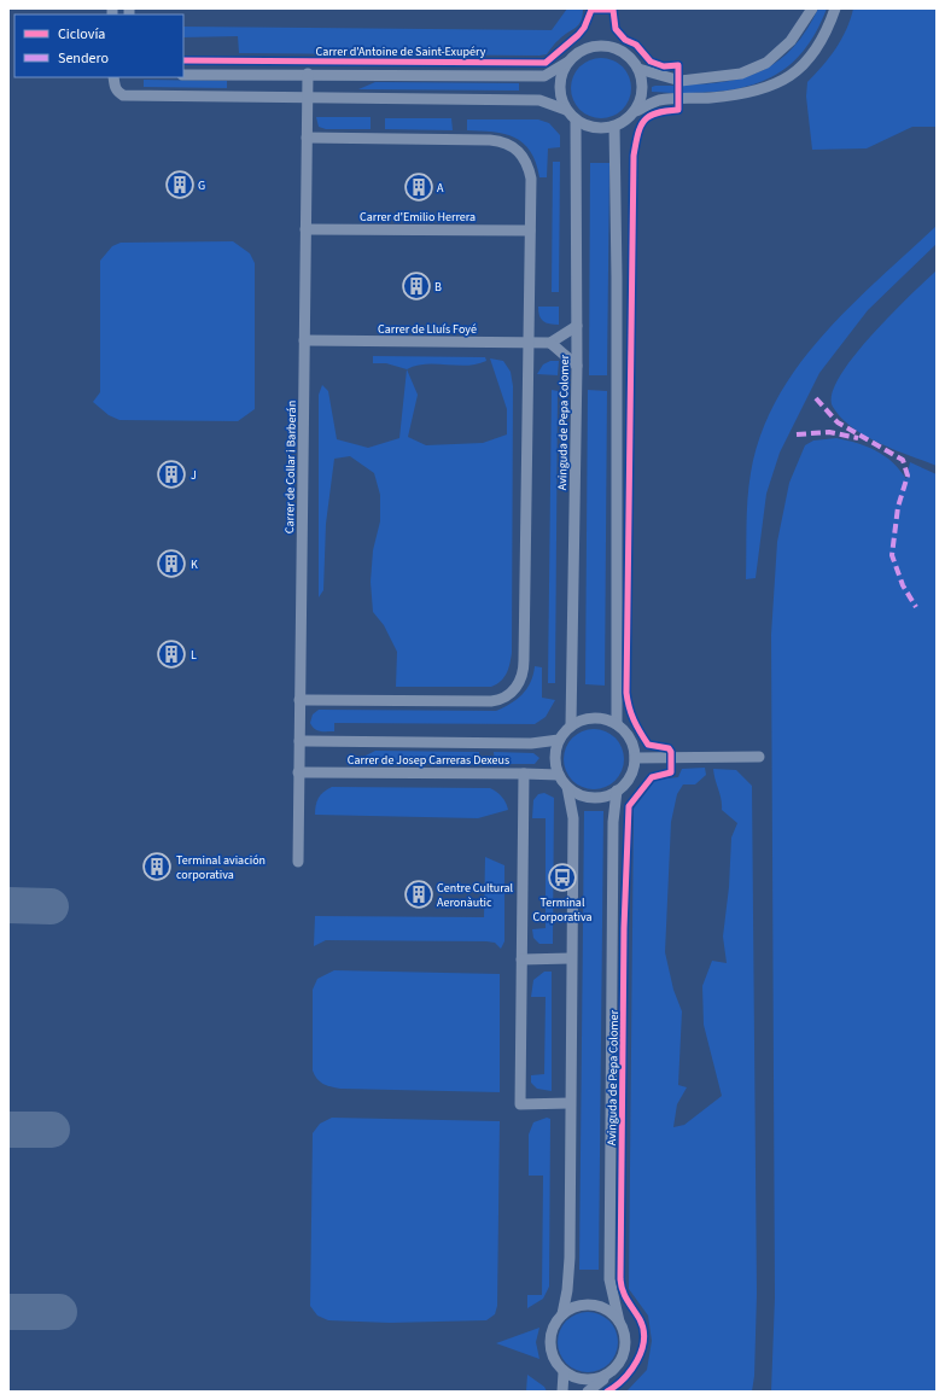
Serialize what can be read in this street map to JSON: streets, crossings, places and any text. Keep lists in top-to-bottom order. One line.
{"streets":{"street":["Carrer d'Antoine de Saint-Exupéry","Carrer d'Emilio Herrera","Carrer de Lluís Foyé","Avinguda de Pepa Colomer","Carrer de Collar i Barberán","Carrer de Josep Carreras Dexeus"]},"crossings":[["Carrer d'Antoine de Saint-Exupéry","Avinguda de Pepa Colomer"],["Carrer d'Antoine de Saint-Exupéry","Carrer de Collar i Barberán"],["Carrer d'Emilio Herrera","Carrer de Collar i Barberán"],["Carrer de Lluís Foyé","Carrer de Collar i Barberán"],["Avinguda de Pepa Colomer","Carrer de Josep Carreras Dexeus"],["Carrer de Collar i Barberán","Carrer de Josep Carreras Dexeus"]],"places":{"building":["G","A","B","J","K","L","Terminal aviación corporativa","Centre Cultural Aeronàutic"],"bus stop":["Terminal Corporativa"]},"legend":["Ciclovía","Sendero"]}
